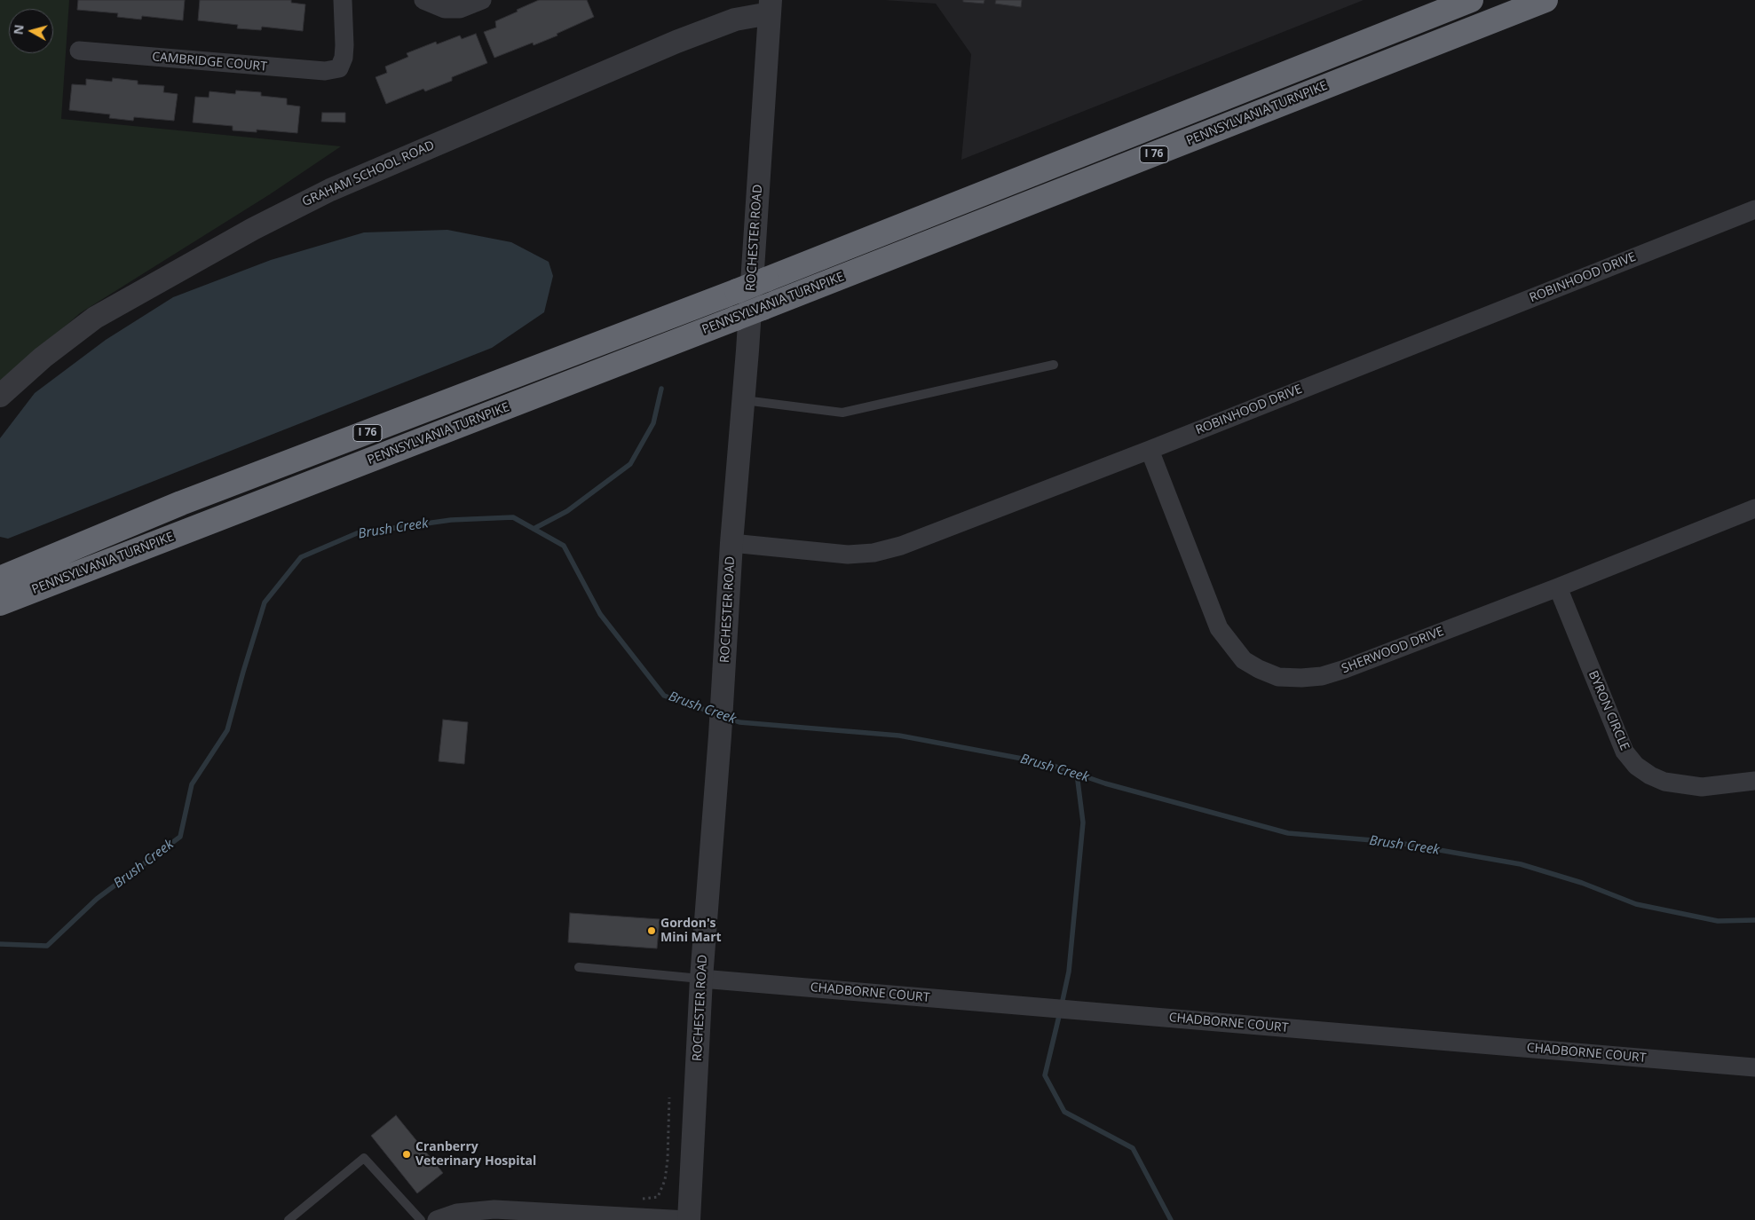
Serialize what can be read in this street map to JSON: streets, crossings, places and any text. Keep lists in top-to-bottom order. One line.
{"streets":{"highway":["PENNSYLVANIA TURNPIKE","I 76"],"street":["CAMBRIDGE COURT","GRAHAM SCHOOL ROAD","ROCHESTER ROAD","ROBINHOOD DRIVE","SHERWOOD DRIVE","BYRON CIRCLE","CHADBORNE COURT"]},"crossings":[["GRAHAM SCHOOL ROAD","ROCHESTER ROAD"],["ROCHESTER ROAD","ROBINHOOD DRIVE"],["ROCHESTER ROAD","CHADBORNE COURT"],["ROBINHOOD DRIVE","SHERWOOD DRIVE"],["SHERWOOD DRIVE","BYRON CIRCLE"]],"water":["Brush Creek"],"places":["Gordon's Mini Mart","Cranberry Veterinary Hospital"],"north":"left"}
